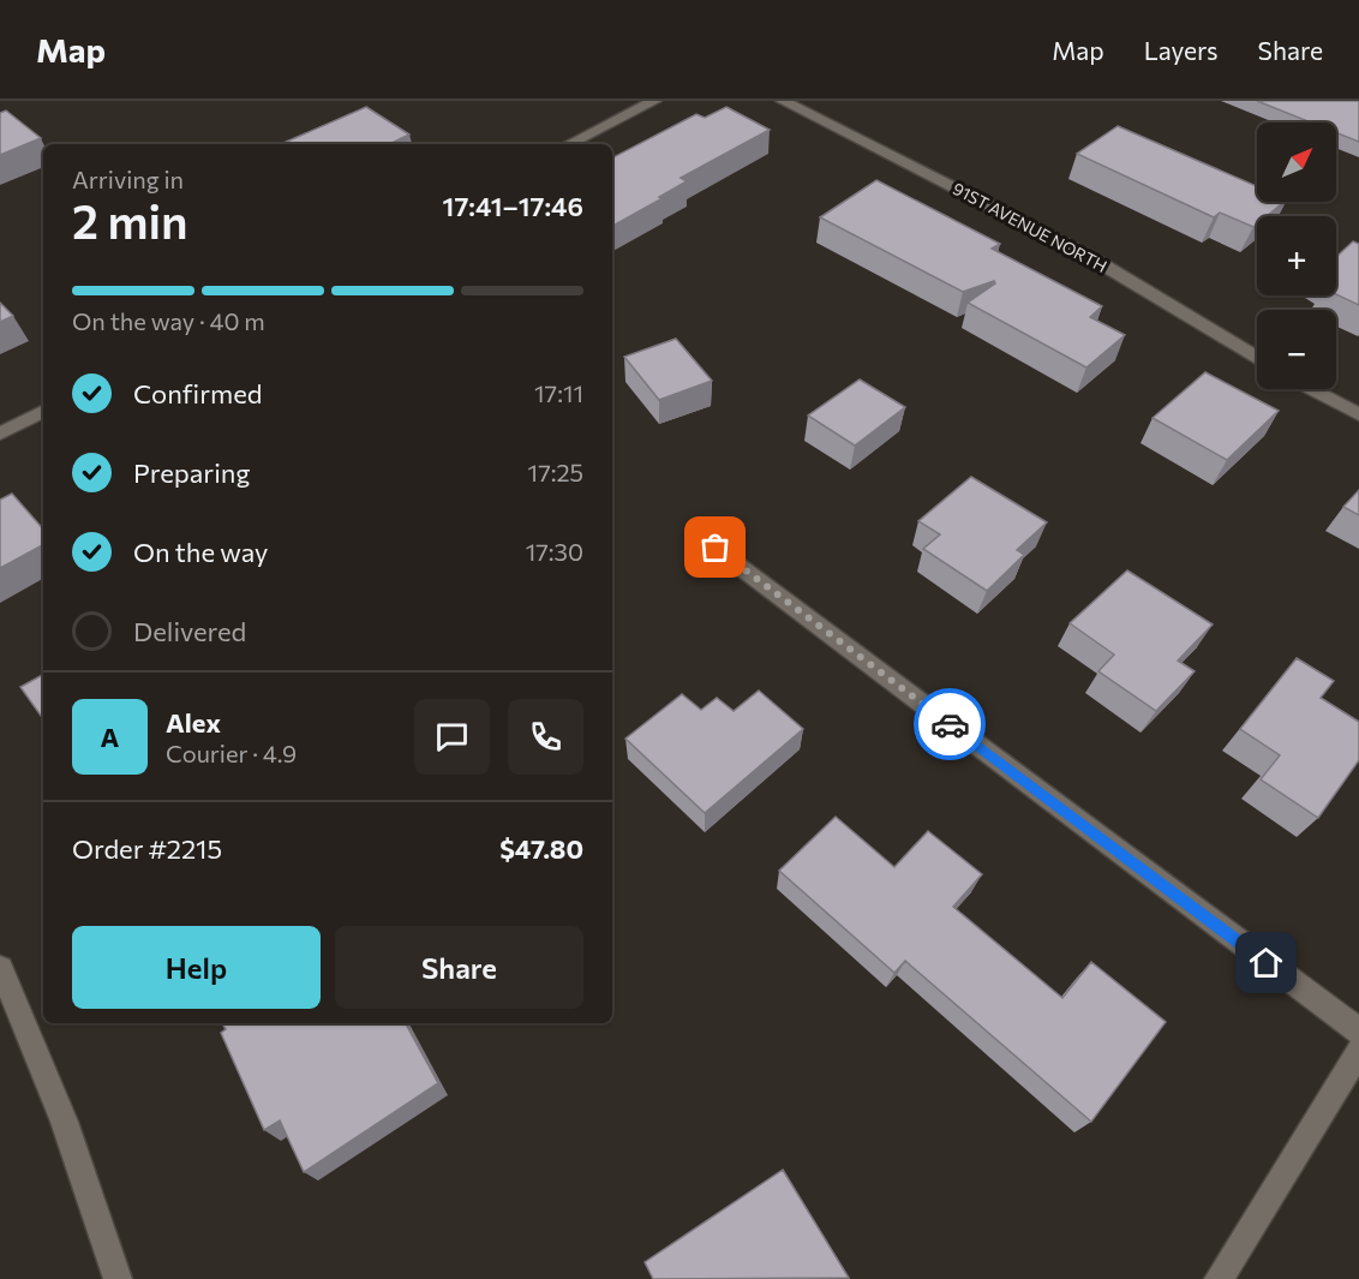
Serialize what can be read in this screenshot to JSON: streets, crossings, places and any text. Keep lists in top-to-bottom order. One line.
{"streets":{"street":["91ST AVENUE NORTH"]},"north":"top right","page":{"header":"Map","nav":["Map","Layers","Share"],"map_buttons":["+","−"],"heading":["2 min","Arriving in","17:41–17:46"],"panel":["Alex","Courier · 4.9","Order #2215","$47.80"],"bar":"On the way · 40 m","list":[["Confirmed","17:11"],["Preparing","17:25"],["On the way","17:30"],"Delivered"],"round":"A","buttons":["Help","Share"]}}
